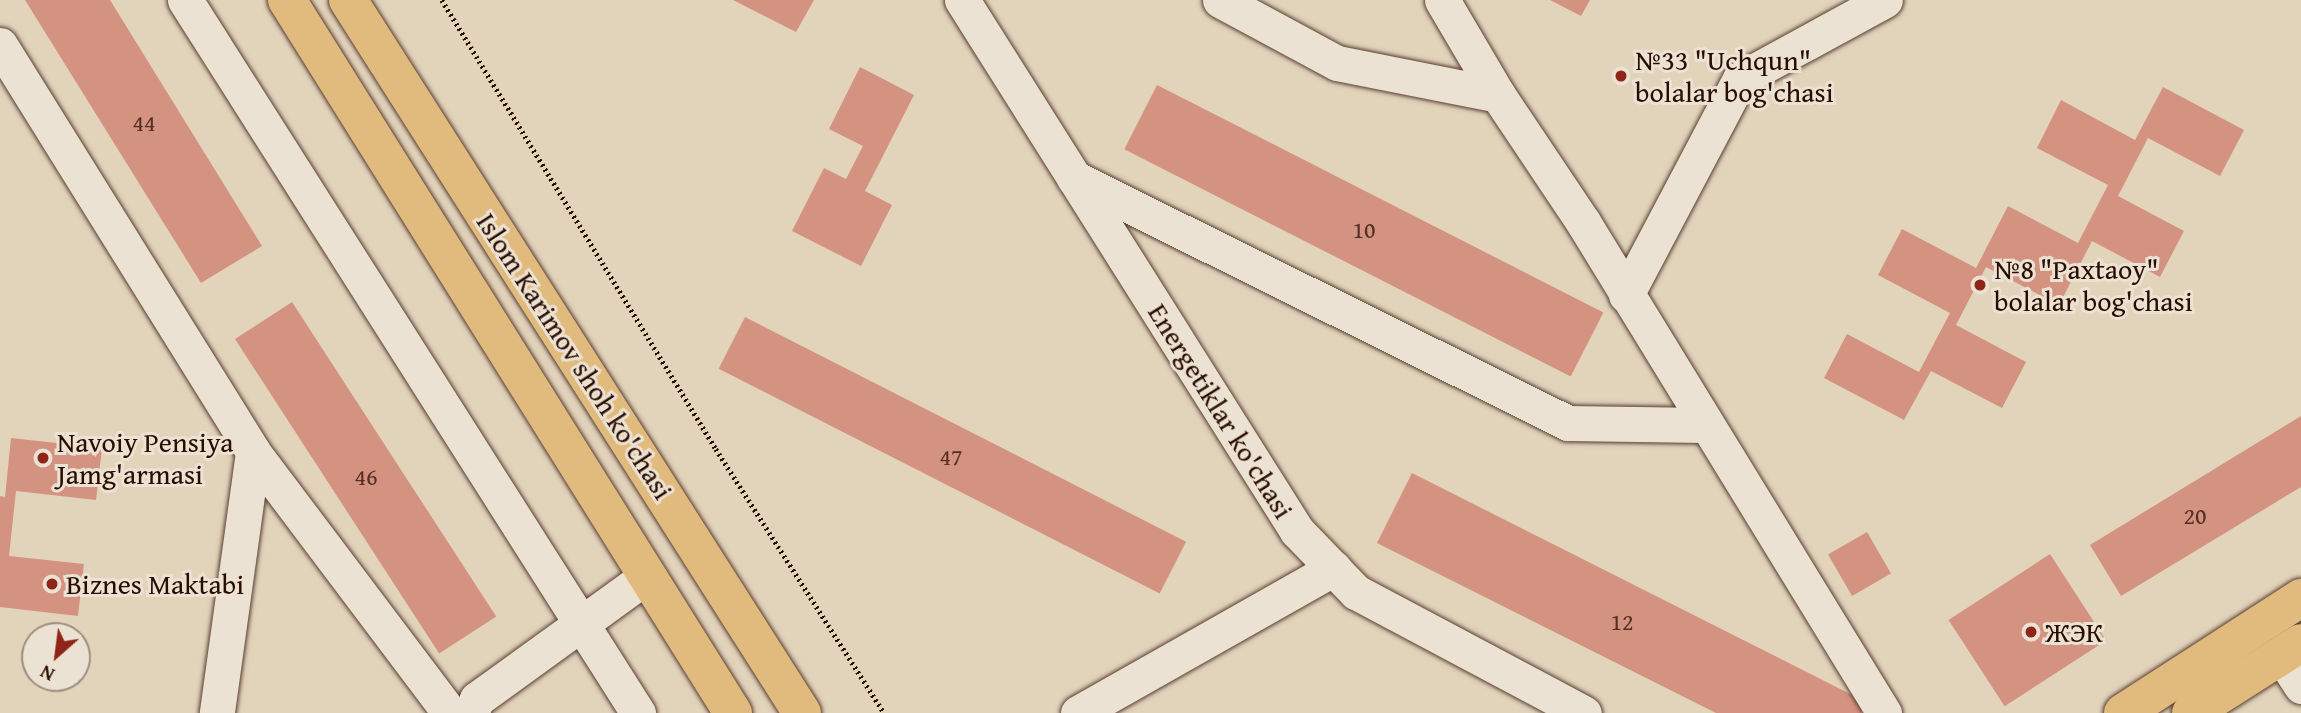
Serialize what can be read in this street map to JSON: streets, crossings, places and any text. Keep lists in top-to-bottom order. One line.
{"streets":{"main road":["Islom Karimov shoh ko'chasi"],"street":["Energetiklar ko'chasi"]},"places":["№33 \"Uchqun\" bolalar bog'chasi","№8 \"Paxtaoy\" bolalar bog'chasi","Navoiy Pensiya Jamg'armasi","Biznes Maktabi","ЖЭК"],"house_numbers":["44","10","47","46","20","12"],"north":"bottom left"}
